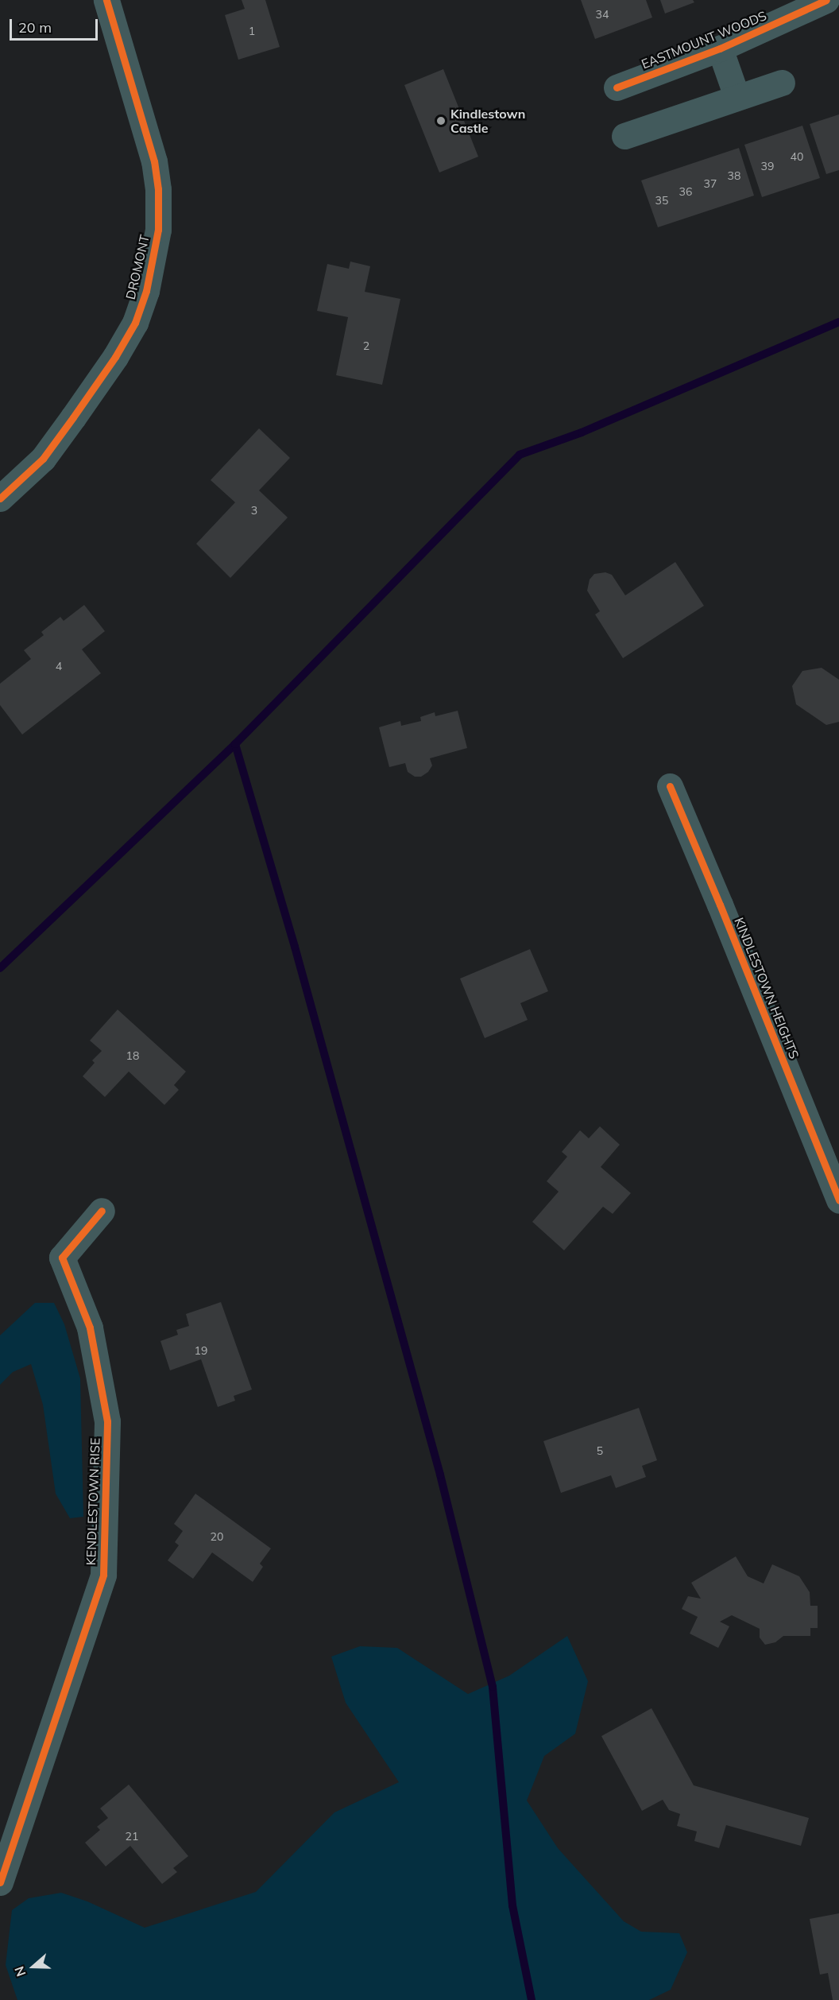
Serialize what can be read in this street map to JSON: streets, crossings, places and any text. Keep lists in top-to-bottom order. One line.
{"streets":{"street":["EASTMOUNT WOODS","DROMONT","KINDLESTOWN HEIGHTS","KENDLESTOWN RISE"]},"places":["Kindlestown Castle"],"house_numbers":["34","1","40","39","38","37","36","35","2","3","4","18","19","5","20","21"],"scale_bar":"20 m","north":"left"}
